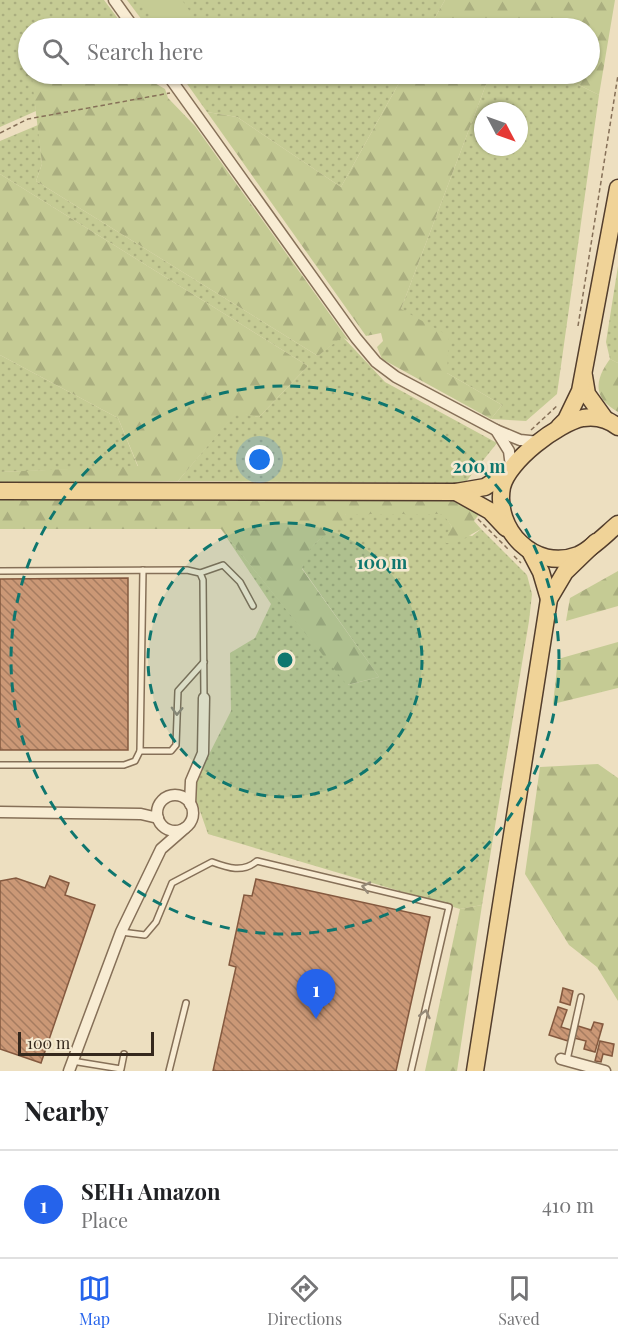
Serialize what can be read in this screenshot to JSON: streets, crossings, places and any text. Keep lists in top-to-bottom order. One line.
{"scale_bar":"100 m","north":"bottom right","page":{"search":"Search here","pins":"1","scale":"100 m","heading":"Nearby","list":[{"mark":"1","name":"SEH1 Amazon","note":"Place","value":"410 m"}],"nav":["Map","Directions","Saved"]},"rings":["200 m","100 m"]}
